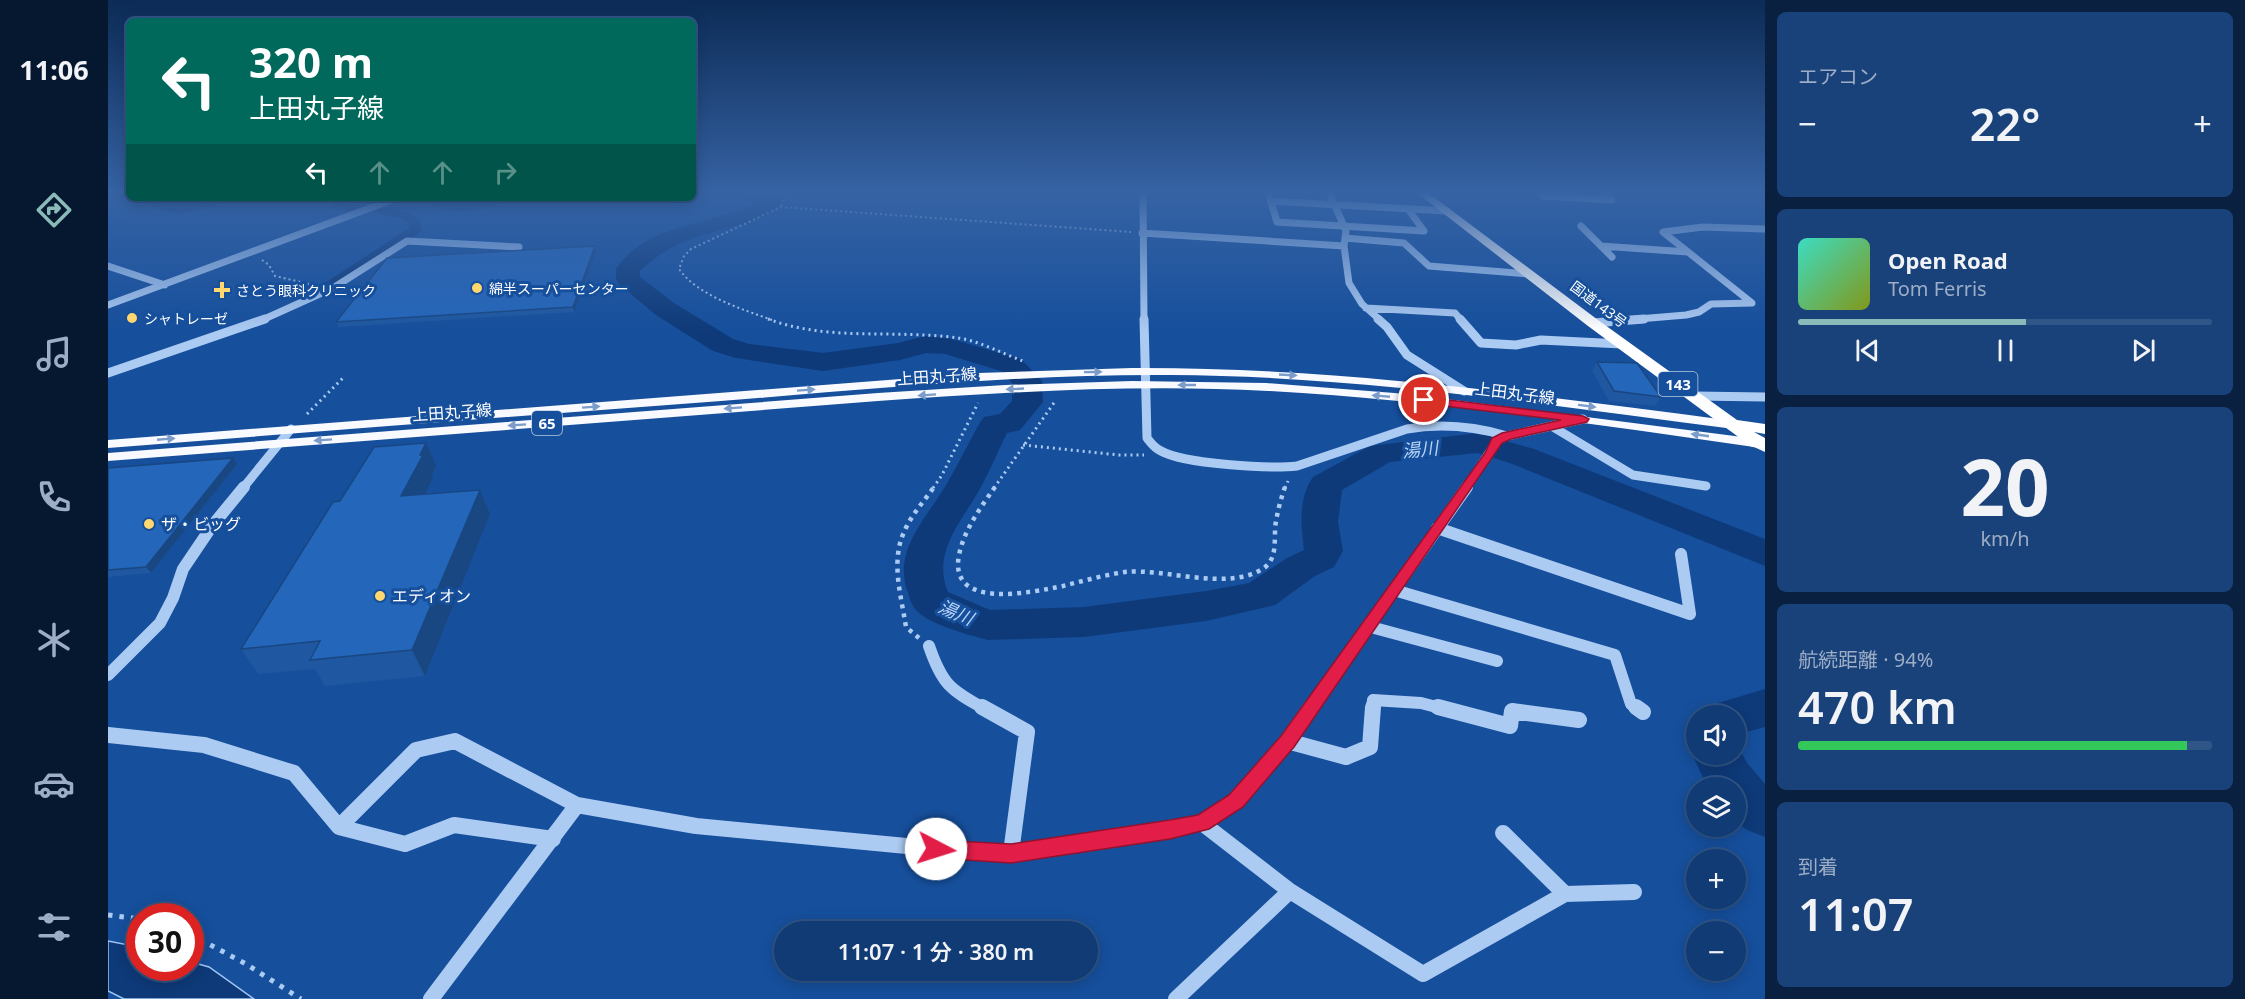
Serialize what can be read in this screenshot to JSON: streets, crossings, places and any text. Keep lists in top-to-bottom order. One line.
{"streets":{"highway":["国道143号","143"],"main road":["上田丸子線","65"]},"crossings":[["国道143号","上田丸子線"]],"water":["湯川"],"places":{"other":["綿半スーパーセンター","シャトレーゼ","ザ・ビッグ","エディオン"],"health":["さとう眼科クリニック"]},"page":{"tabs":"11:06","tile":["エアコン",["20","km/h"],["航続距離 · 94%","470 km"],["到着","11:07"]],"turn":["320 m","上田丸子線"],"heat":["−","22°","+"],"song":["Open Road","Tom Ferris"],"map_buttons":["+","−"],"limit":"30","trip":"11:07 · 1 分 · 380 m"}}
